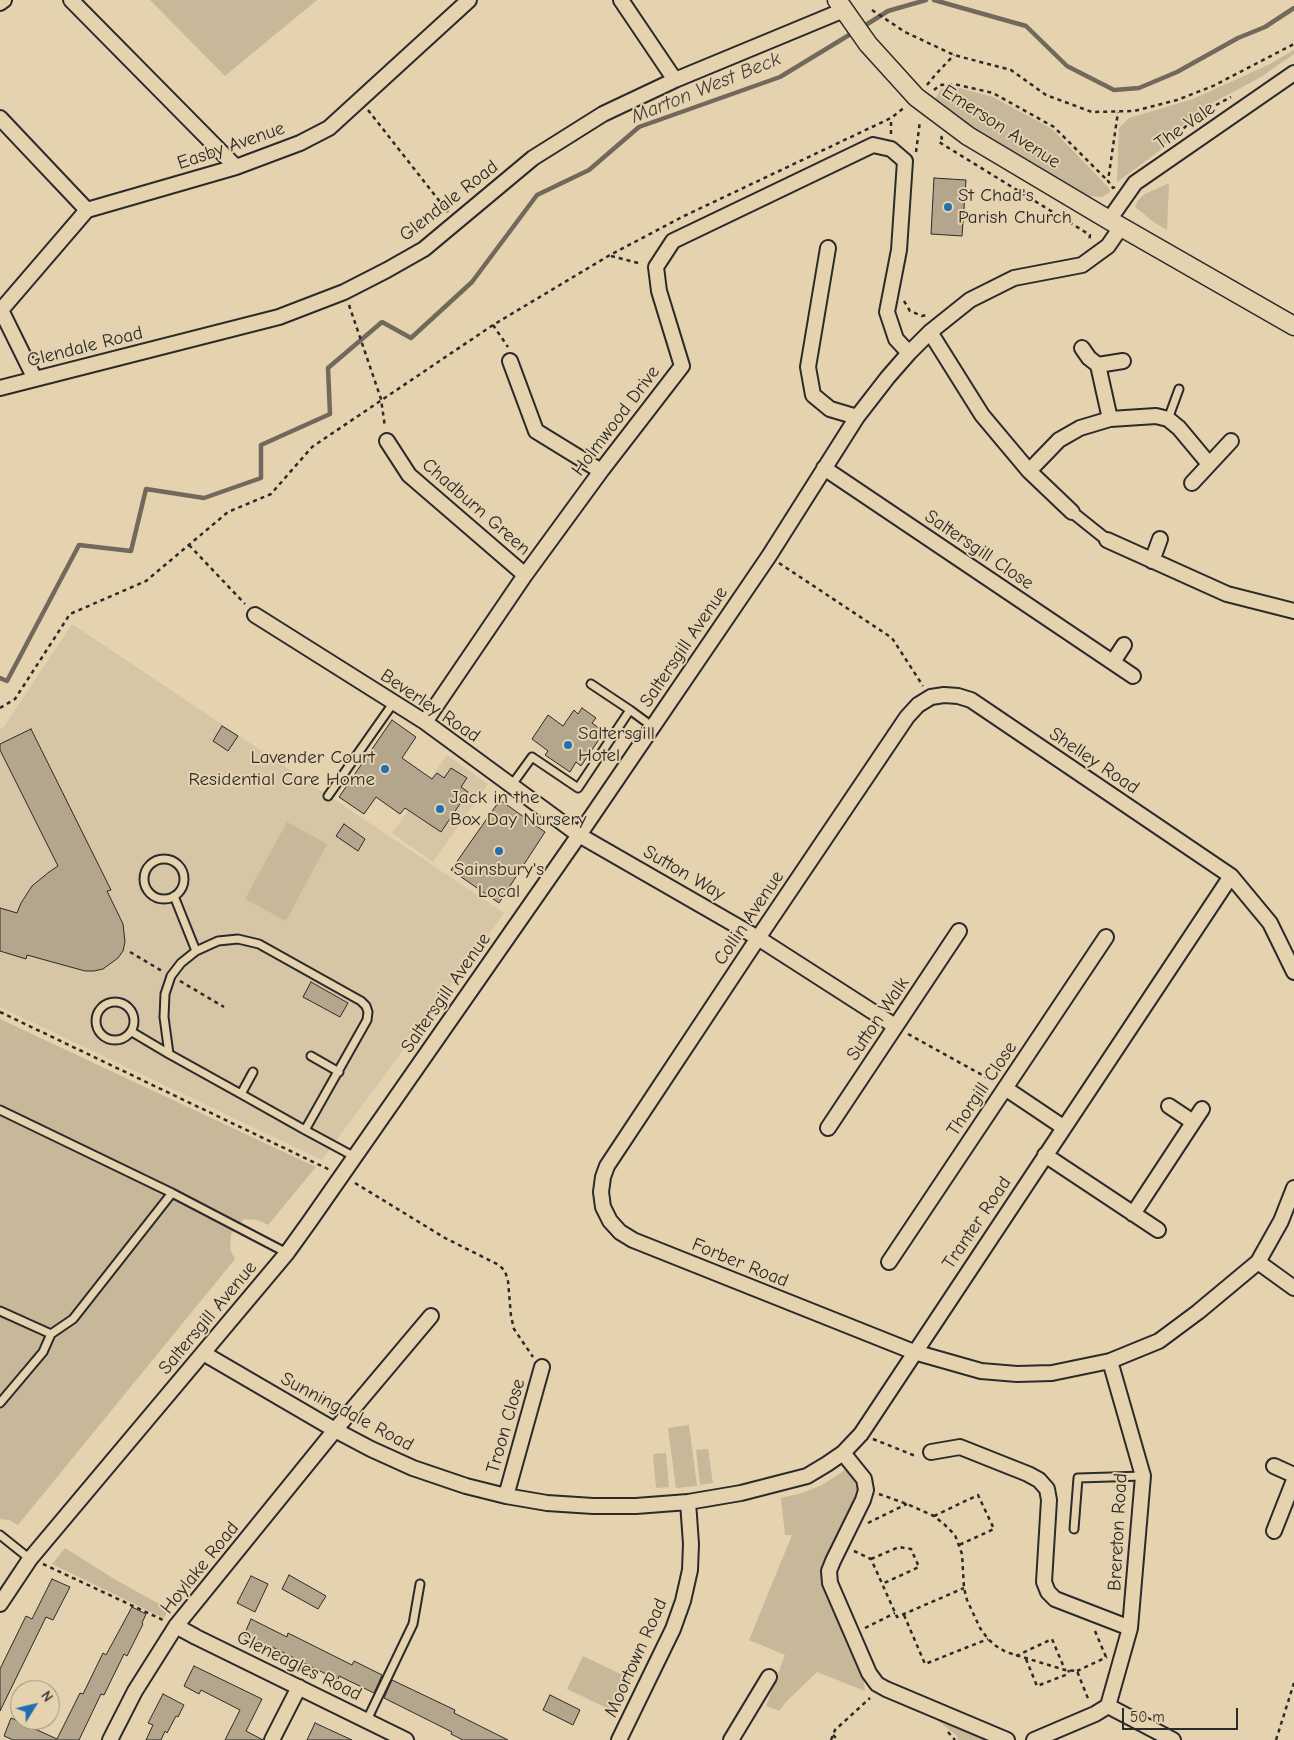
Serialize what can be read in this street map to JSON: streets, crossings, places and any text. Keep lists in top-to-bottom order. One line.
{"streets":{"street":["The Vale","Emerson Avenue","Easby Avenue","Glendale Road","Holmwood Drive","Chadburn Green","Saltersgill Close","Saltersgill Avenue","Beverley Road","Shelley Road","Sutton Way","Collin Avenue","Sutton Walk","Thorgill Close","Tranter Road","Forber Road","Sunningdale Road","Troon Close","Brereton Road","Hoylake Road","Moortown Road","Gleneagles Road"]},"crossings":[["The Vale","Emerson Avenue"],["The Vale","Saltersgill Avenue"],["Emerson Avenue","Glendale Road"],["Holmwood Drive","Chadburn Green"],["Holmwood Drive","Beverley Road"],["Saltersgill Close","Saltersgill Avenue"],["Saltersgill Avenue","Beverley Road"],["Saltersgill Avenue","Sutton Way"],["Saltersgill Avenue","Sunningdale Road"],["Beverley Road","Sutton Way"],["Shelley Road","Collin Avenue"],["Shelley Road","Tranter Road"],["Sutton Way","Collin Avenue"],["Sutton Way","Sutton Walk"],["Collin Avenue","Forber Road"],["Tranter Road","Forber Road"],["Tranter Road","Sunningdale Road"],["Tranter Road","Moortown Road"],["Forber Road","Brereton Road"],["Sunningdale Road","Troon Close"],["Sunningdale Road","Hoylake Road"],["Sunningdale Road","Moortown Road"],["Hoylake Road","Gleneagles Road"]],"water":["Marton West Beck"],"places":["St Chad's Parish Church","Saltersgill Hotel","Lavender Court Residential Care Home","Jack in the Box Day Nursery","Sainsbury's Local"],"scale_bar":"50 m","north":"top right"}
